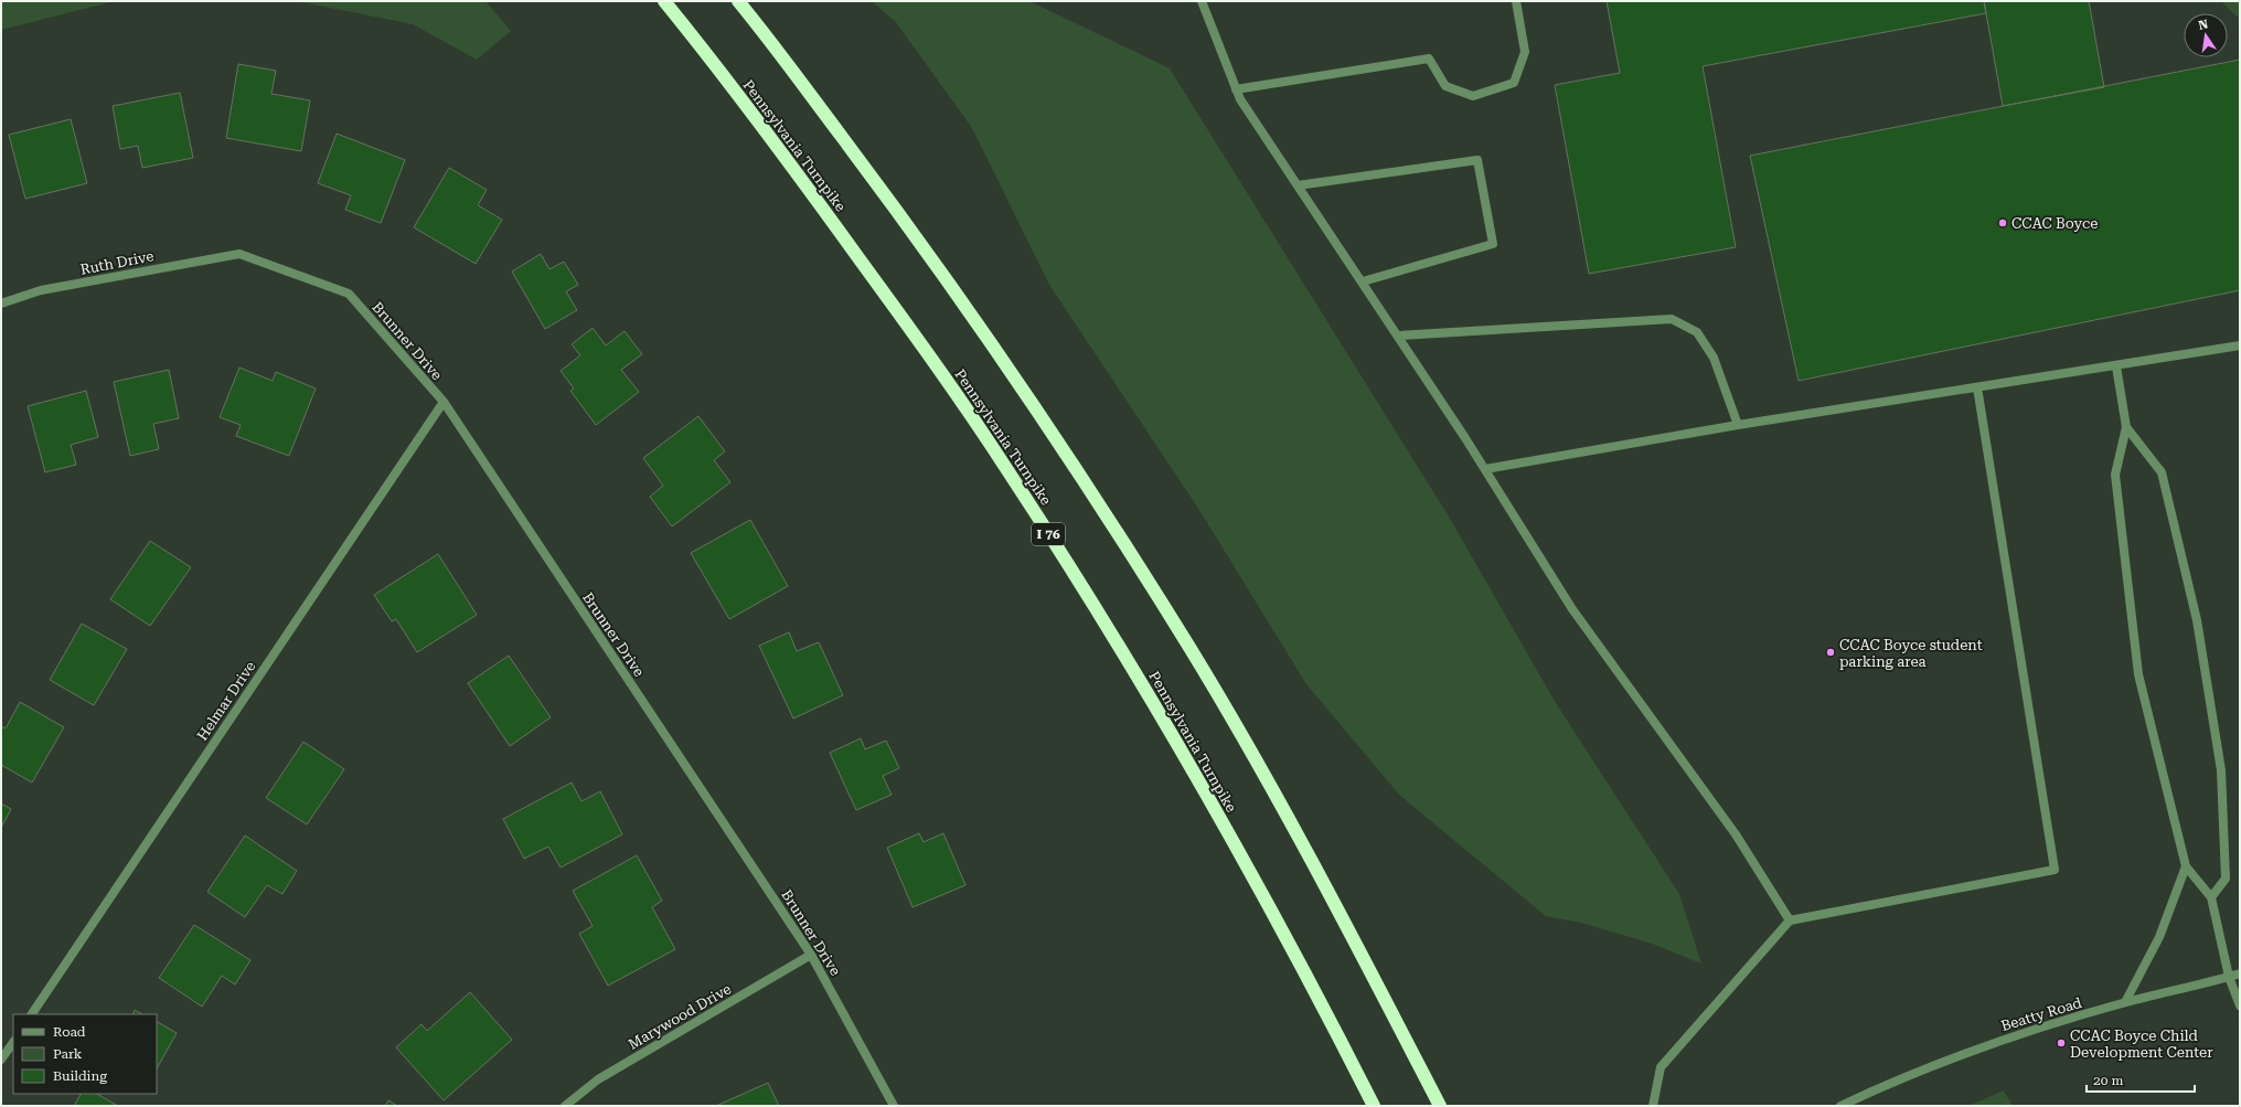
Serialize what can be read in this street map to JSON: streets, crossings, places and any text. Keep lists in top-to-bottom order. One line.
{"streets":{"highway":["Pennsylvania Turnpike","I 76"],"street":["Ruth Drive","Brunner Drive","Helmar Drive","Beatty Road","Marywood Drive"]},"crossings":[["Ruth Drive","Brunner Drive"],["Brunner Drive","Helmar Drive"],["Brunner Drive","Marywood Drive"]],"places":["CCAC Boyce","CCAC Boyce student parking area","CCAC Boyce Child Development Center"],"legend":["Road","Park","Building"],"scale_bar":"20 m","north":"top"}
